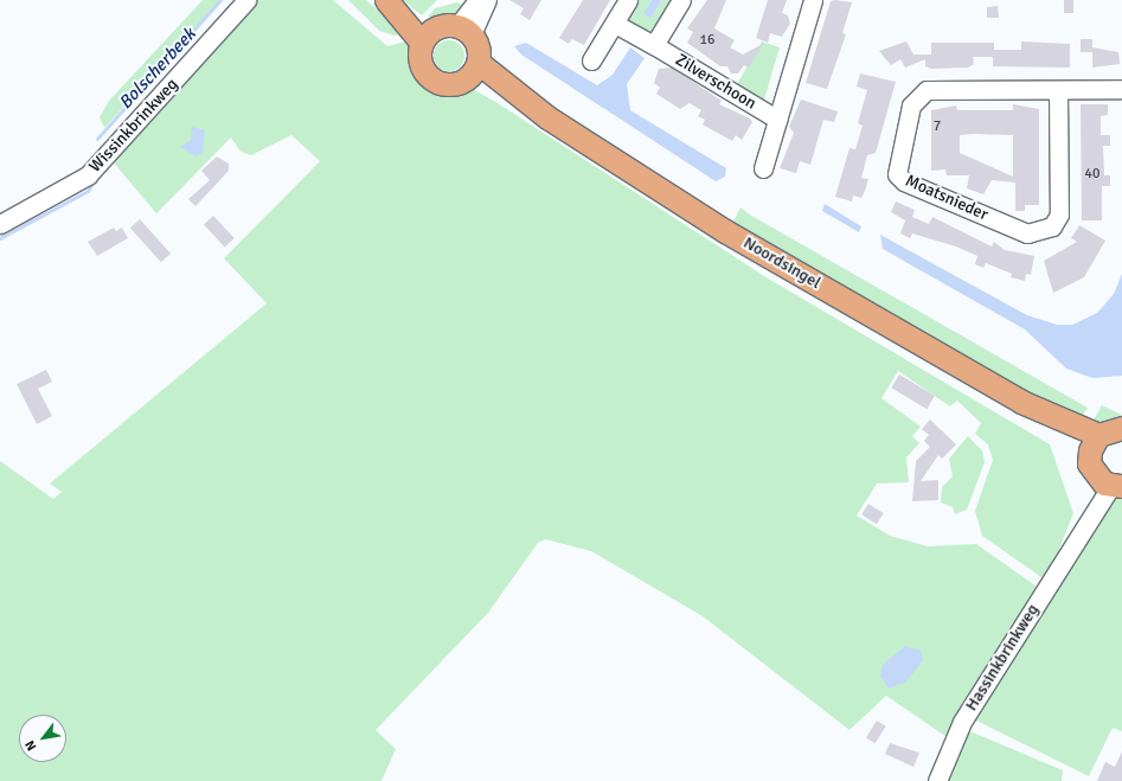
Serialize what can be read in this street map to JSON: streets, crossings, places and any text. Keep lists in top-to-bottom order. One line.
{"streets":{"main road":["Noordsingel"],"street":["Zilverschoon","Wissinkbrinkweg","Moatsnieder","Hassinkbrinkweg"]},"water":["Bolscherbeek"],"house_numbers":["16","7","40"],"north":"bottom left"}
